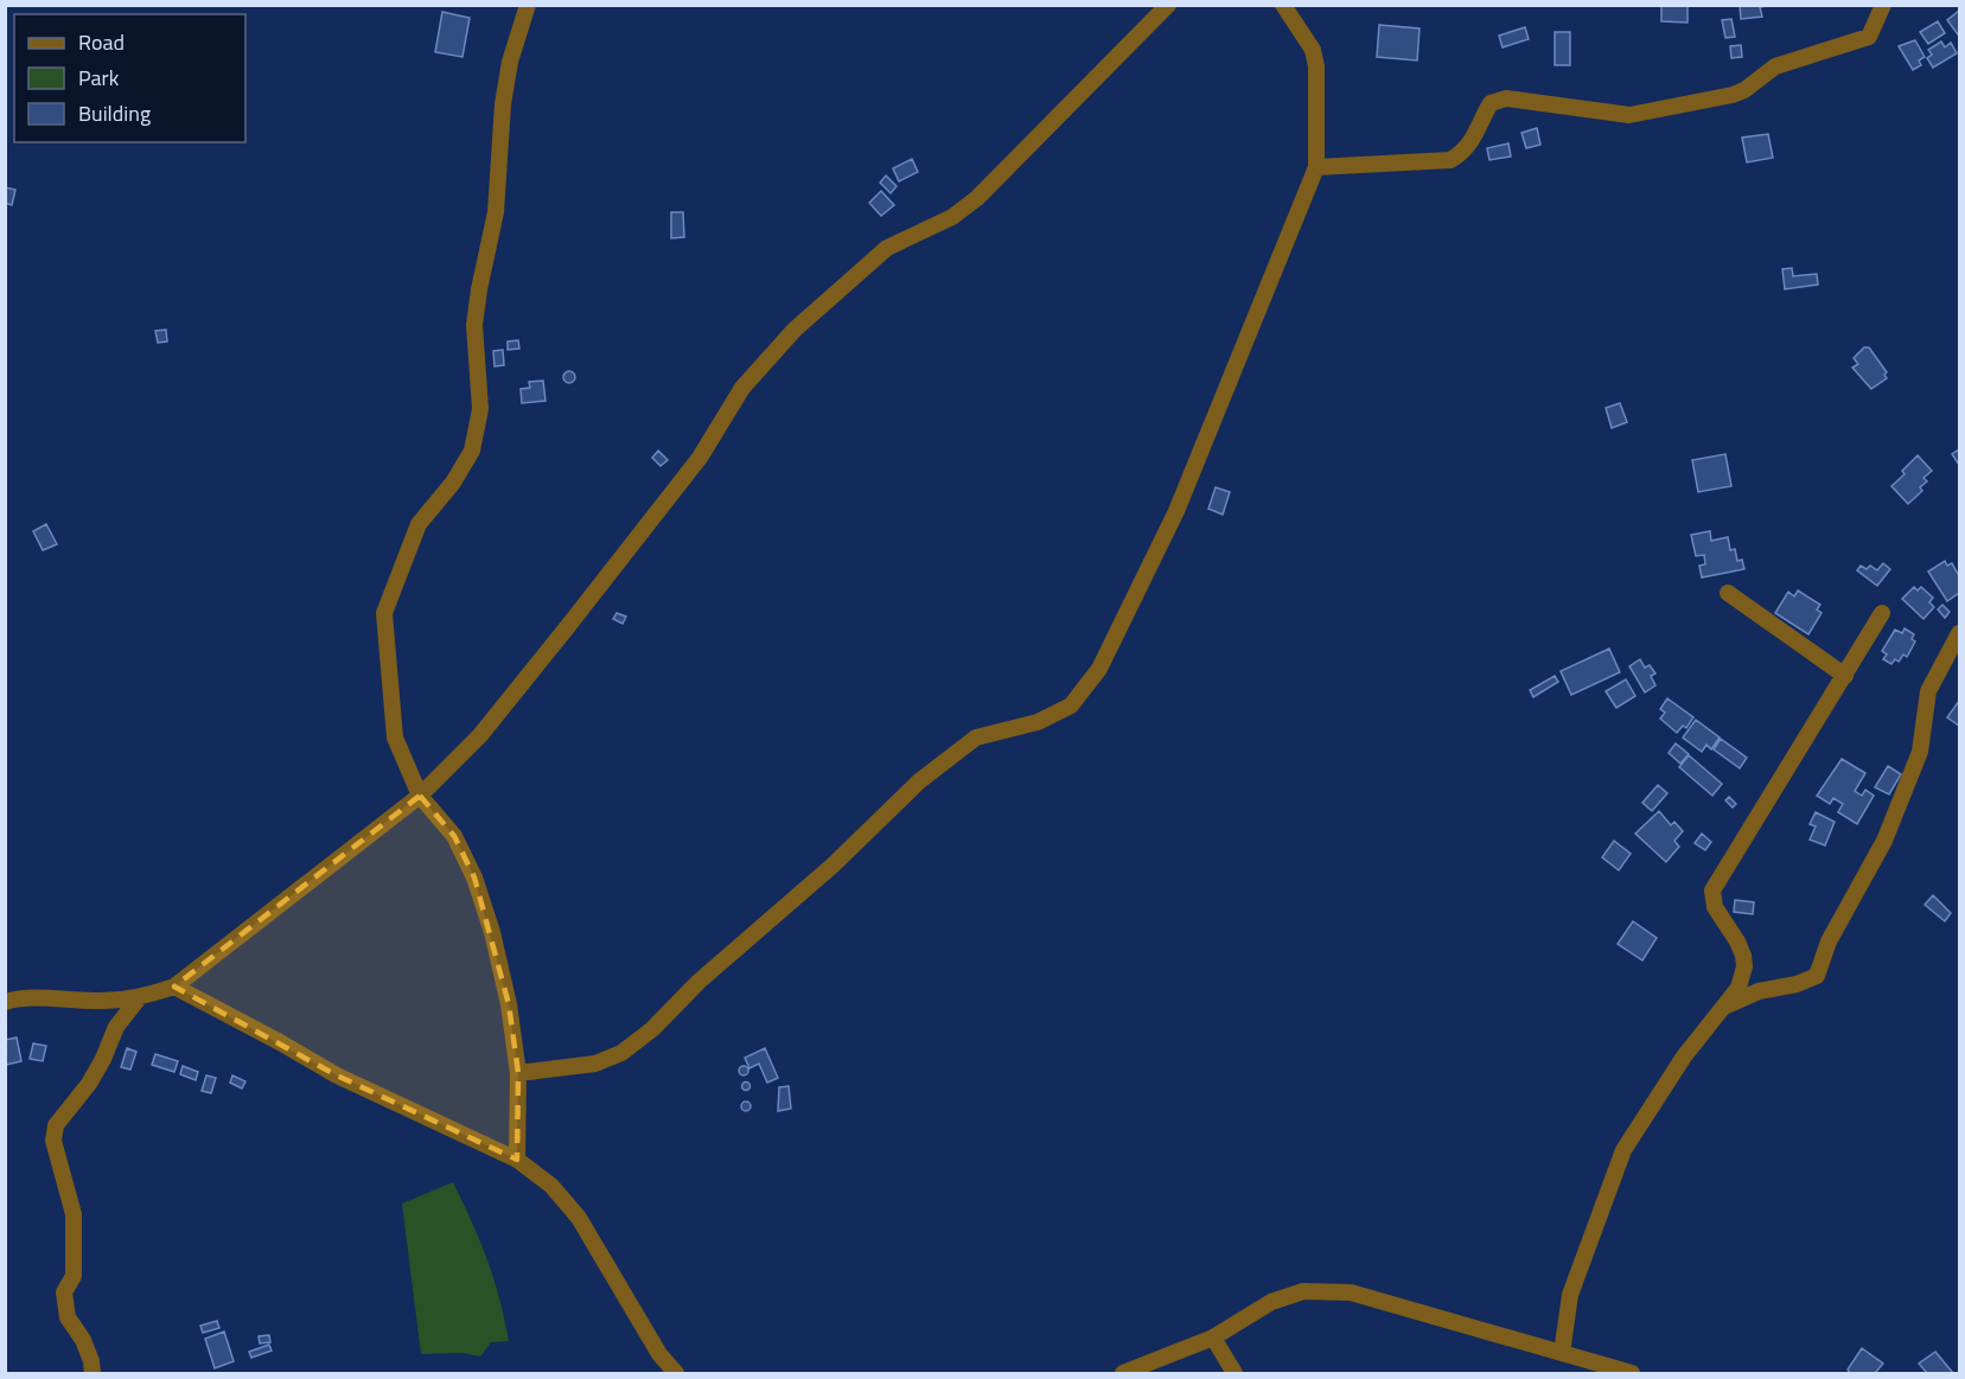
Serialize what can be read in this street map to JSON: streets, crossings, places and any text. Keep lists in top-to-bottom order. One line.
{"legend":["Road","Park","Building"]}
